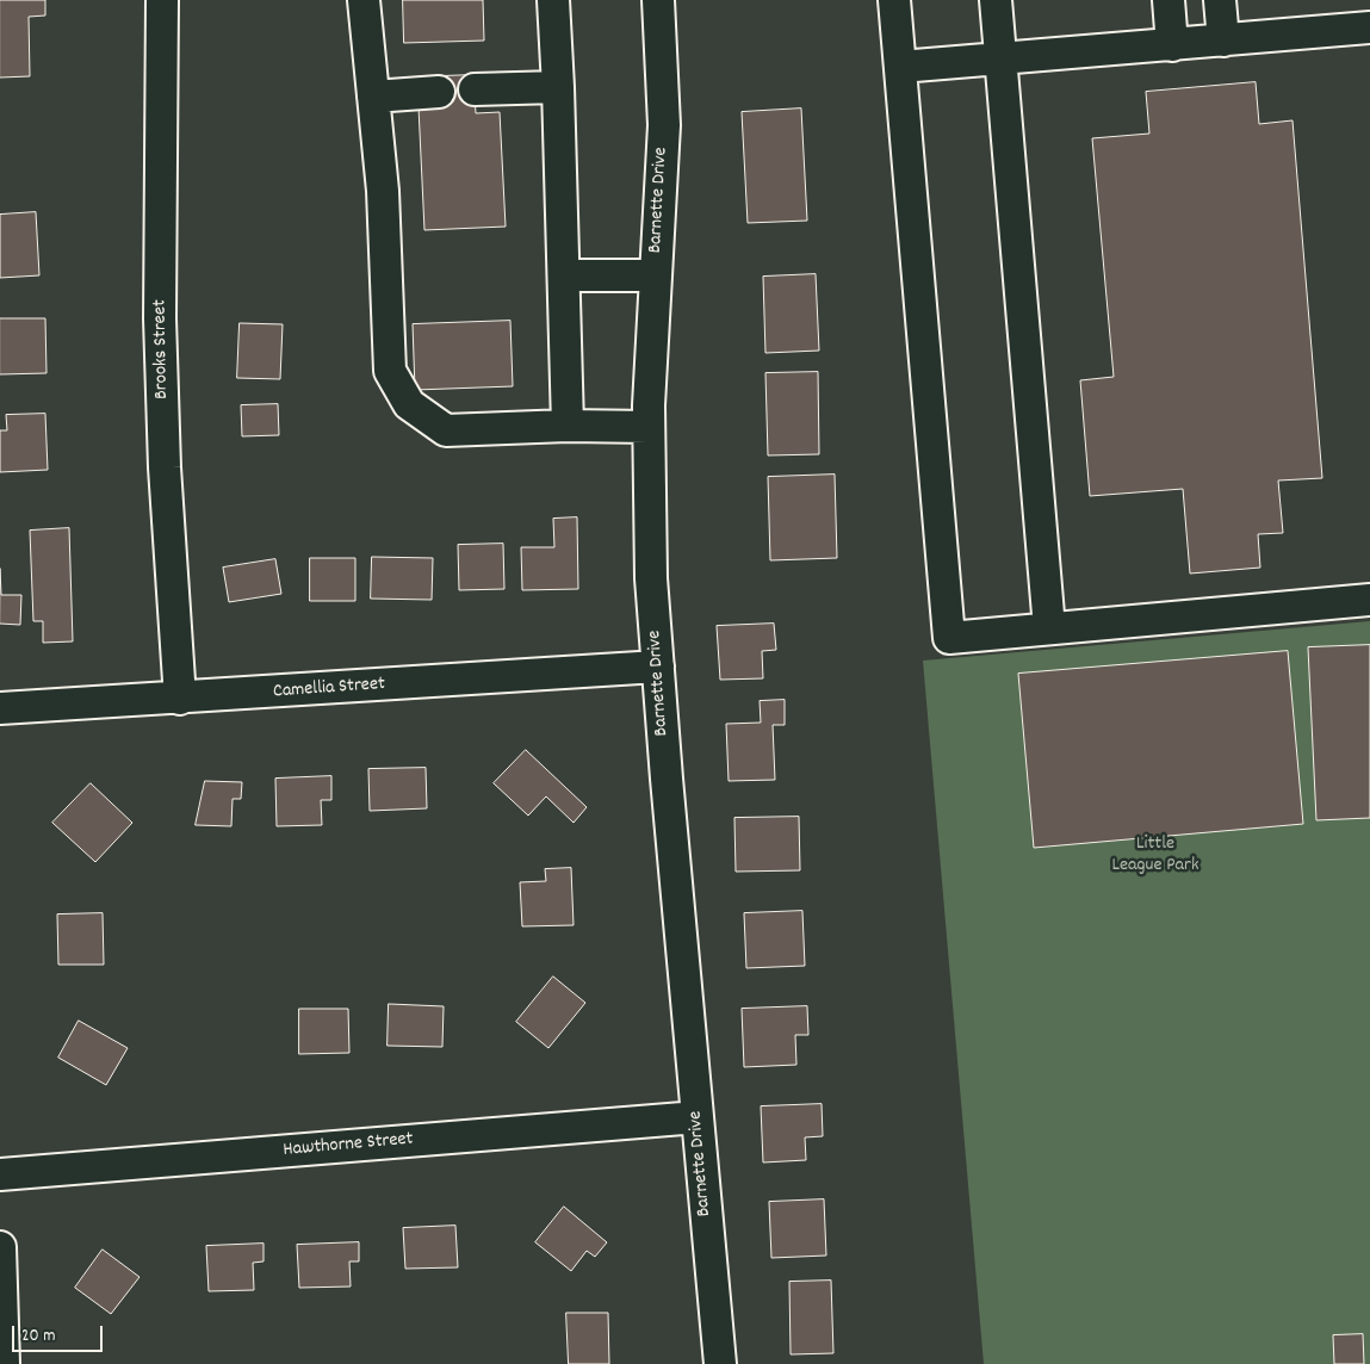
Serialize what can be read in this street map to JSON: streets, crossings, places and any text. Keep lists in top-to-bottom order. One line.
{"streets":{"street":["Barnette Drive","Brooks Street","Camellia Street","Hawthorne Street"]},"crossings":[["Barnette Drive","Camellia Street"],["Barnette Drive","Hawthorne Street"],["Brooks Street","Camellia Street"]],"parks":["Little League Park"],"scale_bar":"20 m"}
